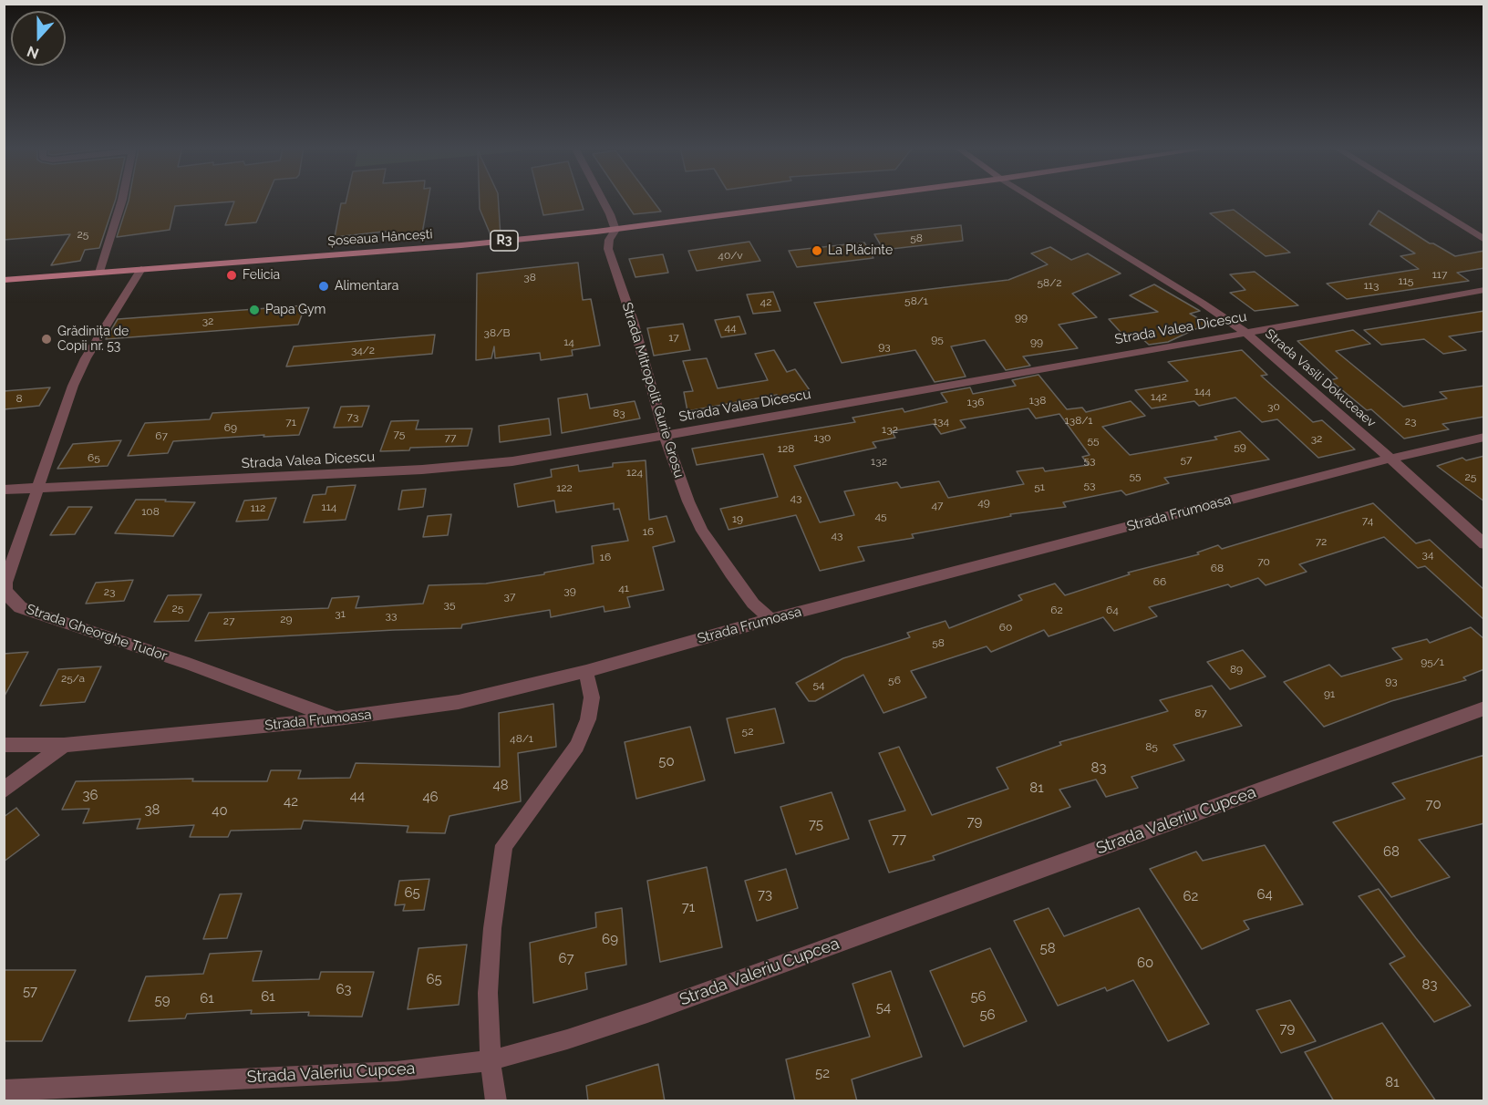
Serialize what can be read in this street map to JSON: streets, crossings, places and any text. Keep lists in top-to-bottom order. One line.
{"streets":{"main road":["Șoseaua Hâncești","R3"],"street":["Strada Valea Dicescu","Strada Vasili Dokuceaev","Strada Mitropolit Gurie Grosu","Strada Frumoasa","Strada Gheorghe Tudor","Strada Valeriu Cupcea"]},"crossings":[["Șoseaua Hâncești","Strada Mitropolit Gurie Grosu"],["Șoseaua Hâncești","Strada Gheorghe Tudor"],["Strada Valea Dicescu","Strada Vasili Dokuceaev"],["Strada Valea Dicescu","Strada Mitropolit Gurie Grosu"],["Strada Valea Dicescu","Strada Gheorghe Tudor"],["Strada Vasili Dokuceaev","Strada Frumoasa"],["Strada Mitropolit Gurie Grosu","Strada Frumoasa"],["Strada Frumoasa","Strada Gheorghe Tudor"]],"places":["La Plăcinte","Felicia","Alimentara","Papa Gym","Grădinița de Copii nr. 53"],"house_numbers":["25","58","40/v","117","38","115","58/2","113","58/1","42","99","32","44","38/B","17","95","14","99","93","34/2","144","142","8","138","136","30","83","73","138/1","134","23","71","69","132","75","67","77","130","32","55","59","128","65","57","53","132","124","55","25","53","51","122","43","49","47","114","112","108","45","19","74","16","43","72","34","16","70","68","66","41","39","23","37","35","25","62","64","31","33","29","27","60","58","95/1","89","25/a","56","93","54","91","87","52","48/1","85","50","83","48","81","36","44","46","42","70","38","40","79","75","77","68","65","73","64","62","71","69","58","67","60","65","83","63","57","61","56","61","59","54","56","79","52","81"],"north":"bottom"}
